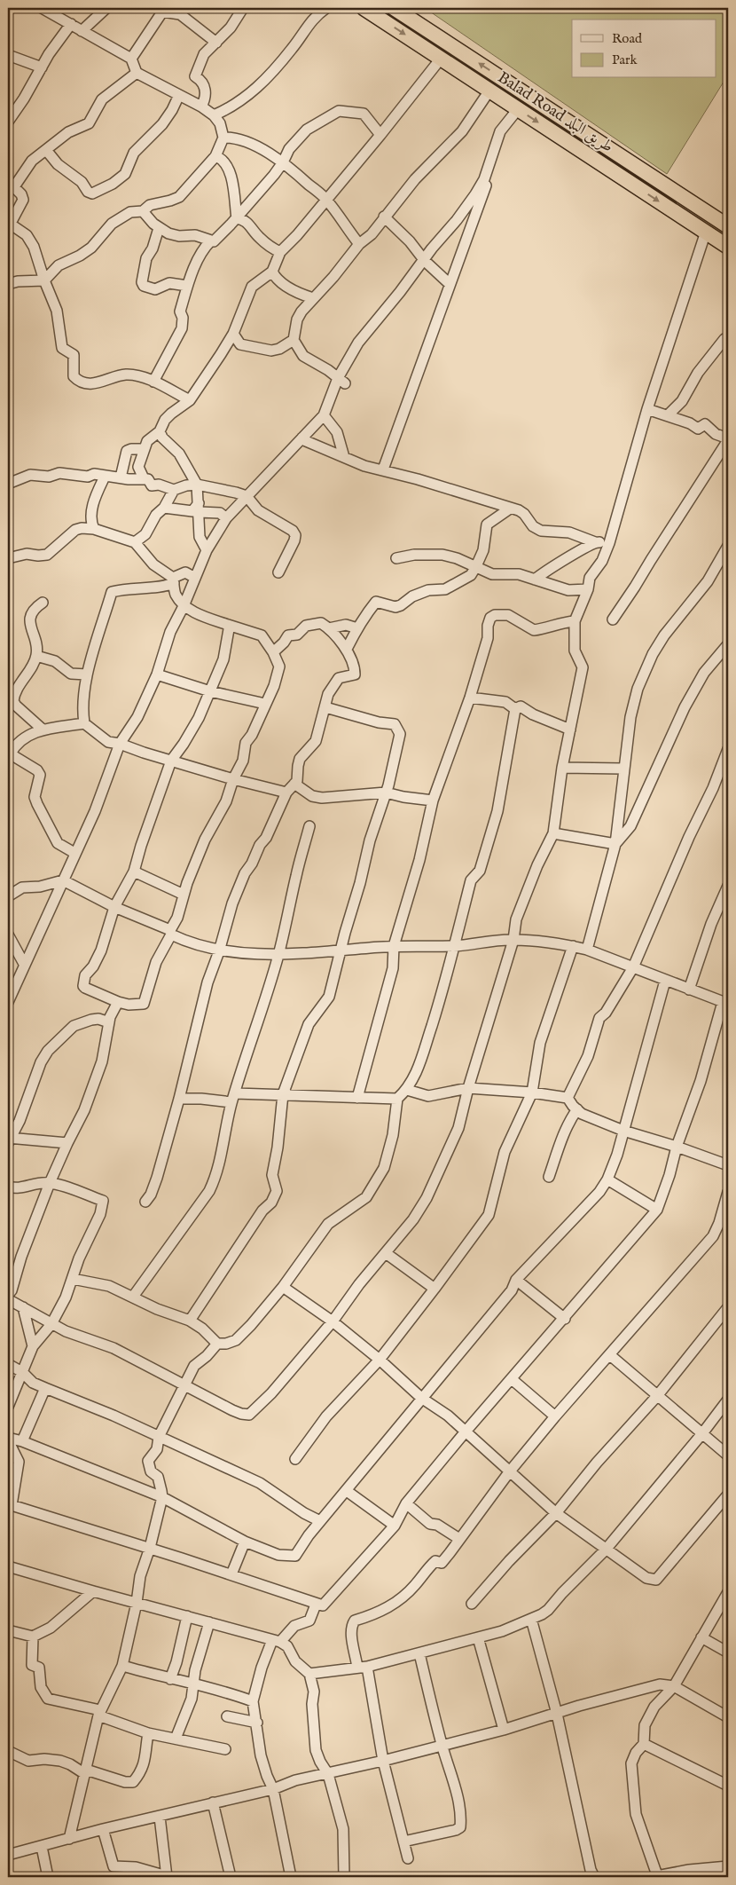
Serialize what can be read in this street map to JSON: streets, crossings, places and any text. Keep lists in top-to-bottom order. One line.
{"streets":{"highway":["Balad Road طريق البلد"]},"legend":["Road","Park"]}
